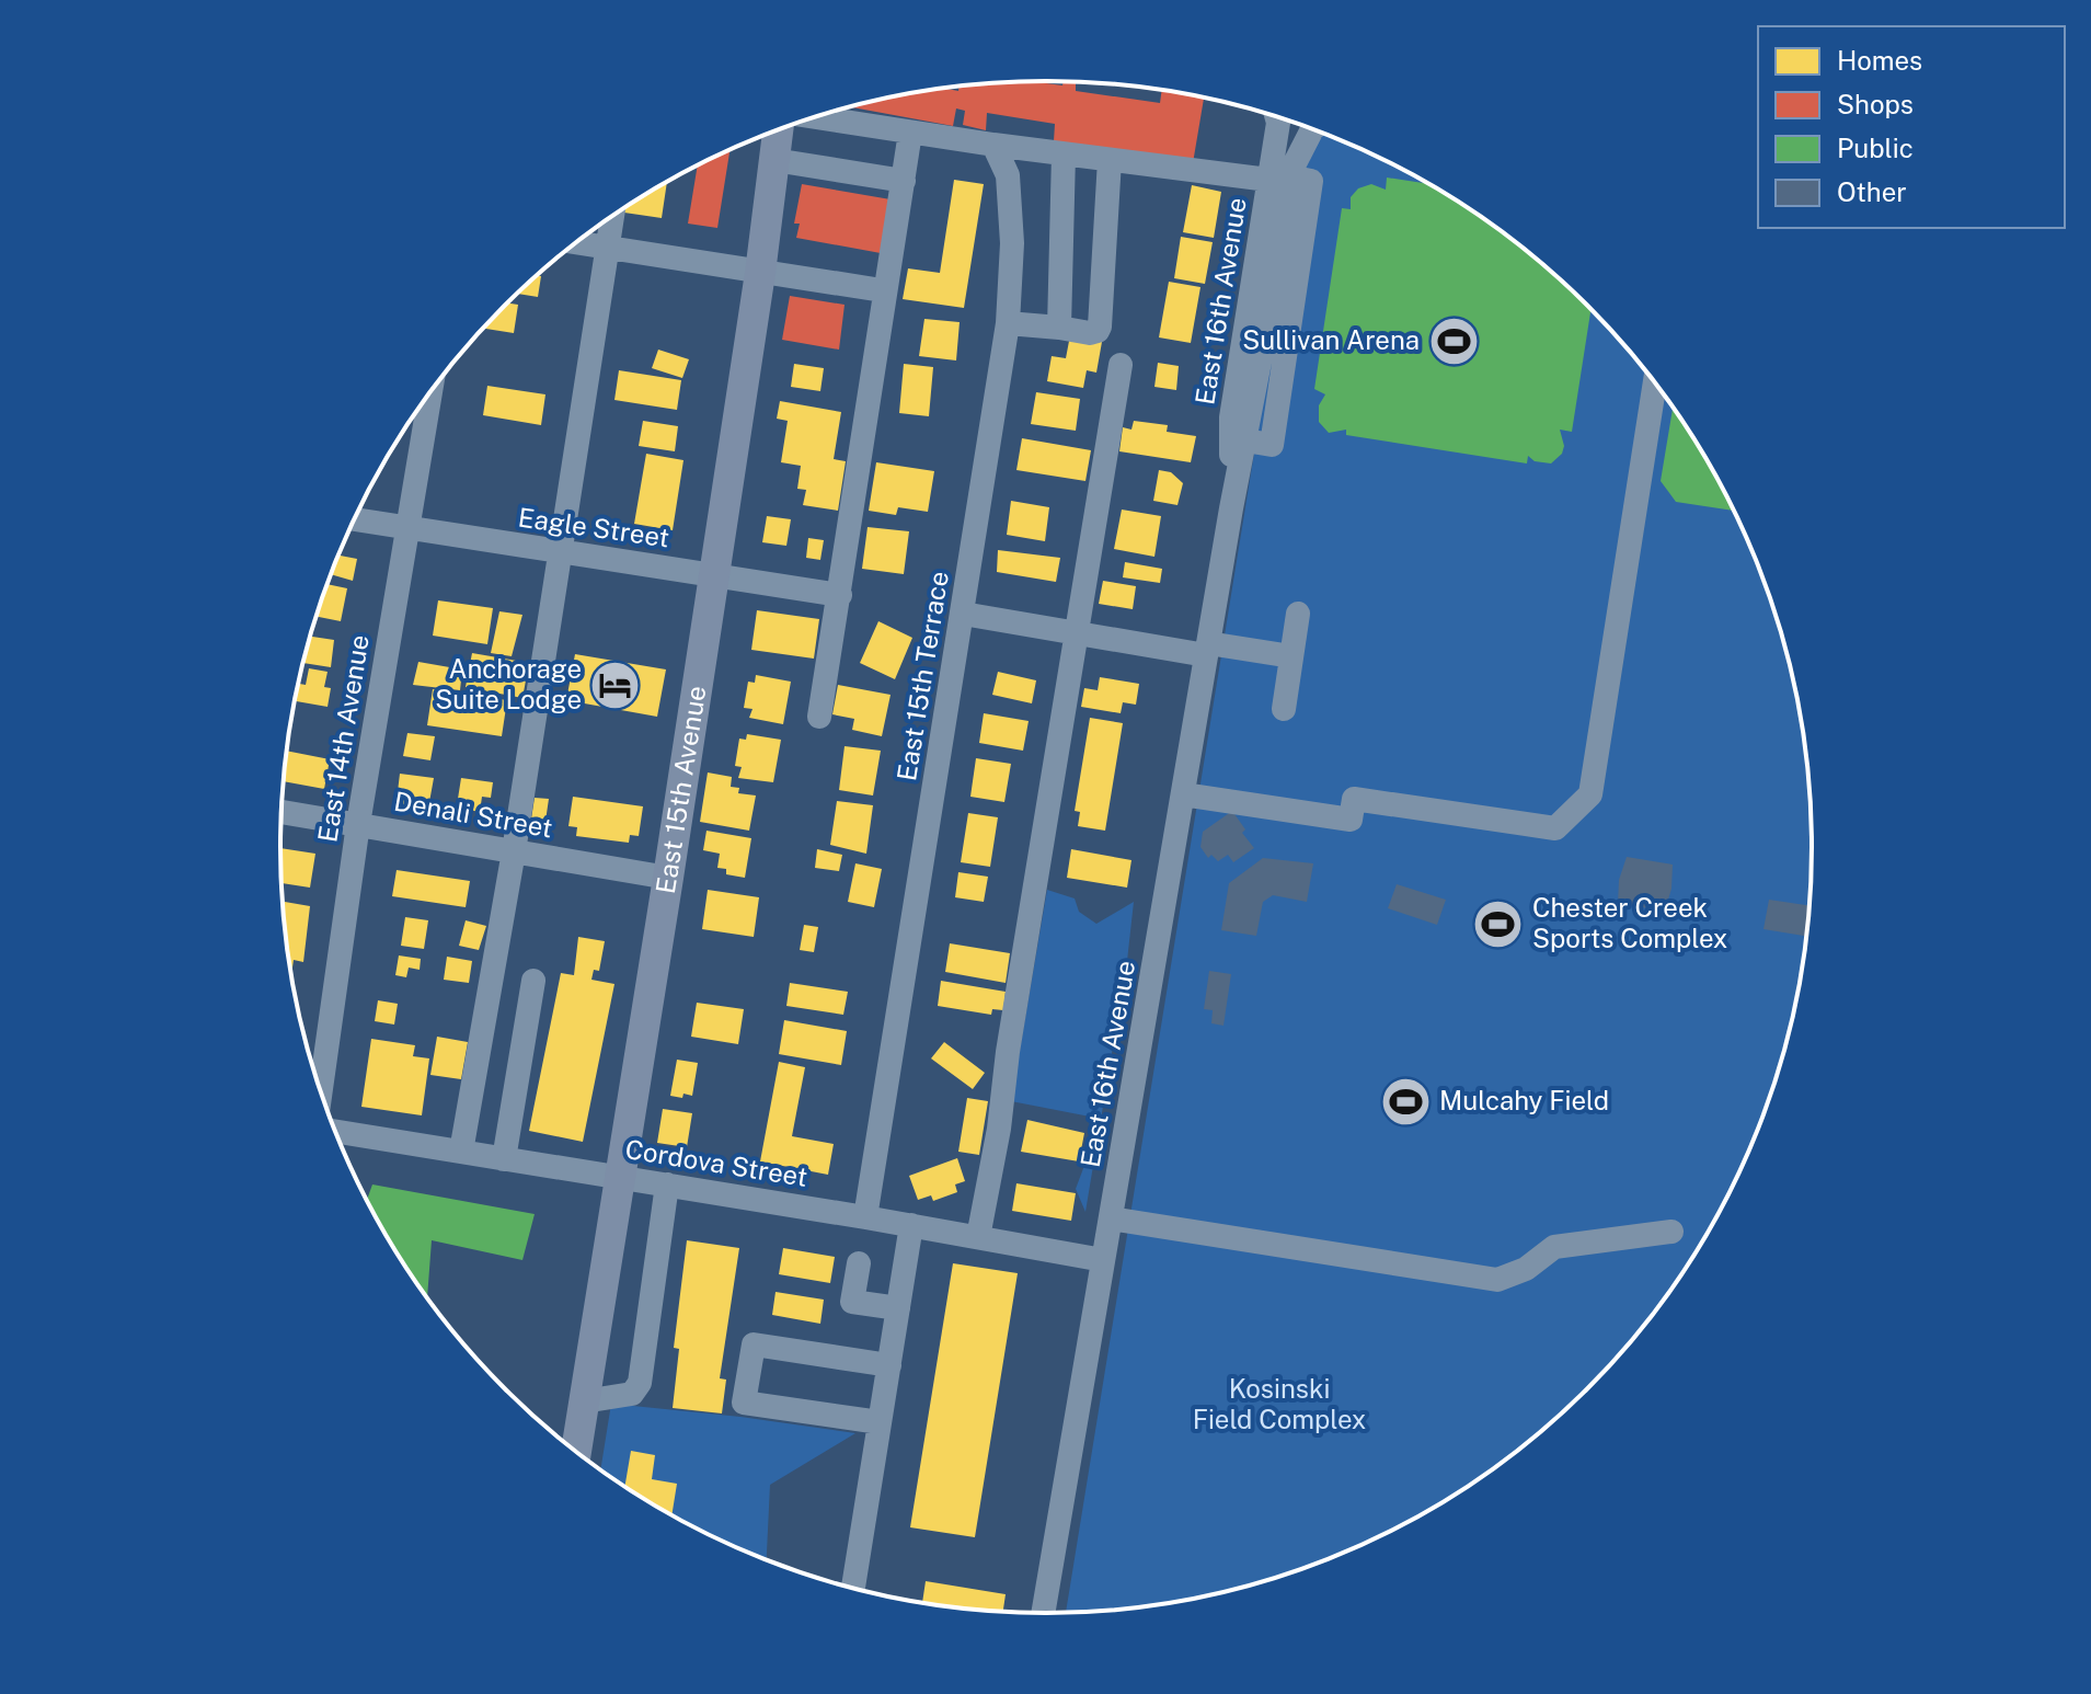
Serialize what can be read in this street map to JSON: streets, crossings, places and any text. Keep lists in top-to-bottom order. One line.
{"streets":{"main road":["East 15th Avenue"],"street":["East 16th Avenue","Eagle Street","East 15th Terrace","East 14th Avenue","Denali Street","Cordova Street"]},"crossings":[["East 16th Avenue","Cordova Street"],["Eagle Street","East 14th Avenue"],["Eagle Street","East 15th Avenue"],["East 15th Terrace","Cordova Street"],["East 14th Avenue","Denali Street"],["East 15th Avenue","Denali Street"],["East 15th Avenue","Cordova Street"]],"parks":["Kosinski Field Complex"],"places":{"sports":["Sullivan Arena","Chester Creek Sports Complex","Mulcahy Field"],"hotel":["Anchorage Suite Lodge"]},"legend":["Homes","Shops","Public","Other"]}
